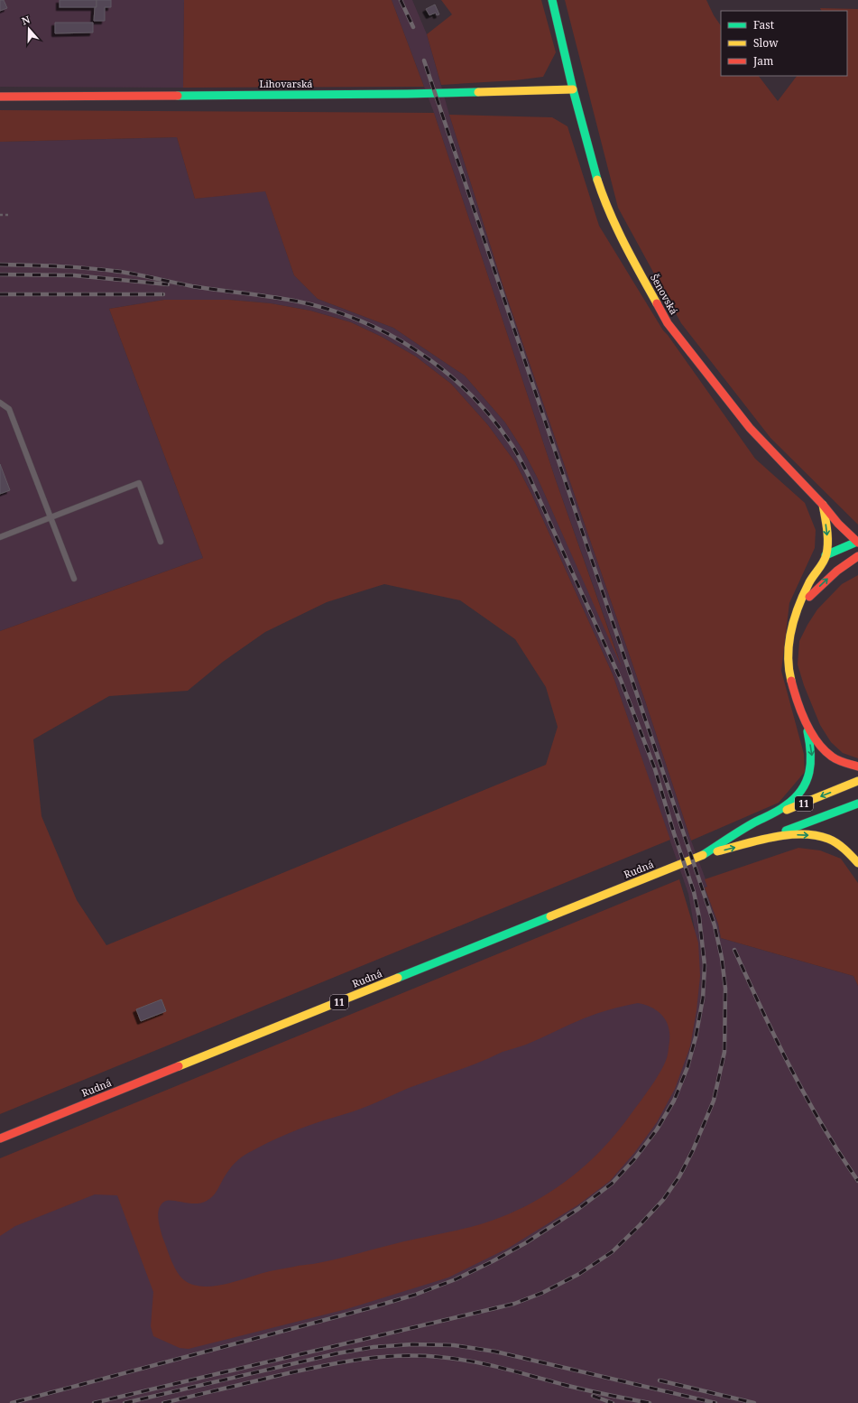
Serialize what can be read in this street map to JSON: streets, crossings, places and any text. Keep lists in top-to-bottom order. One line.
{"streets":{"main road":["Lihovarská","Šenovská","11","Rudná"]},"crossings":[["Lihovarská","Šenovská"],["11","Rudná"]],"legend":["Fast","Slow","Jam"],"north":"top"}
